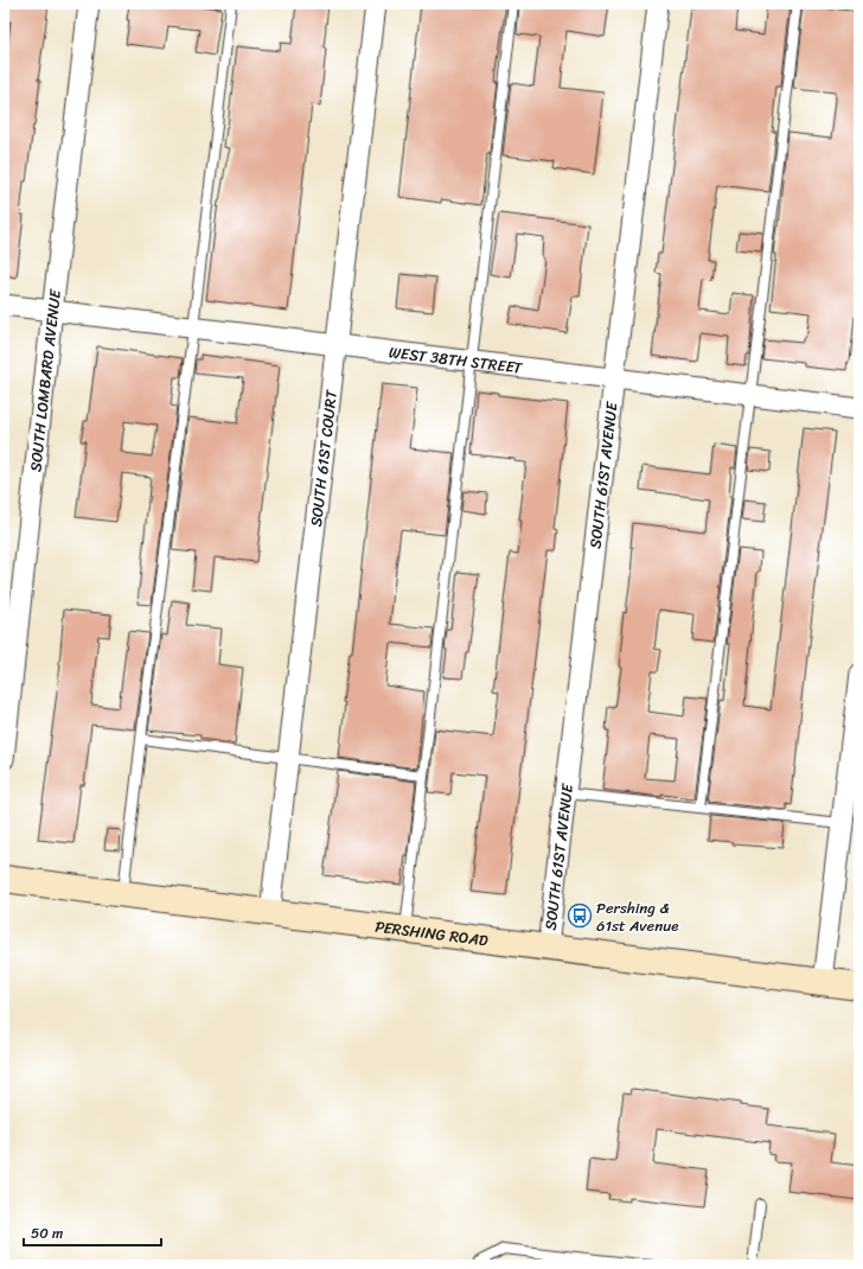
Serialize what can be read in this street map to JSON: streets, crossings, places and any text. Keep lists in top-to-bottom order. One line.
{"streets":{"main road":["PERSHING ROAD"],"street":["WEST 38TH STREET","SOUTH LOMBARD AVENUE","SOUTH 61ST COURT","SOUTH 61ST AVENUE"]},"crossings":[["WEST 38TH STREET","SOUTH LOMBARD AVENUE"],["WEST 38TH STREET","SOUTH 61ST COURT"],["WEST 38TH STREET","SOUTH 61ST AVENUE"],["SOUTH 61ST COURT","PERSHING ROAD"],["SOUTH 61ST AVENUE","PERSHING ROAD"]],"places":{"bus stop":["Pershing & 61st Avenue"]},"scale_bar":"50 m"}
